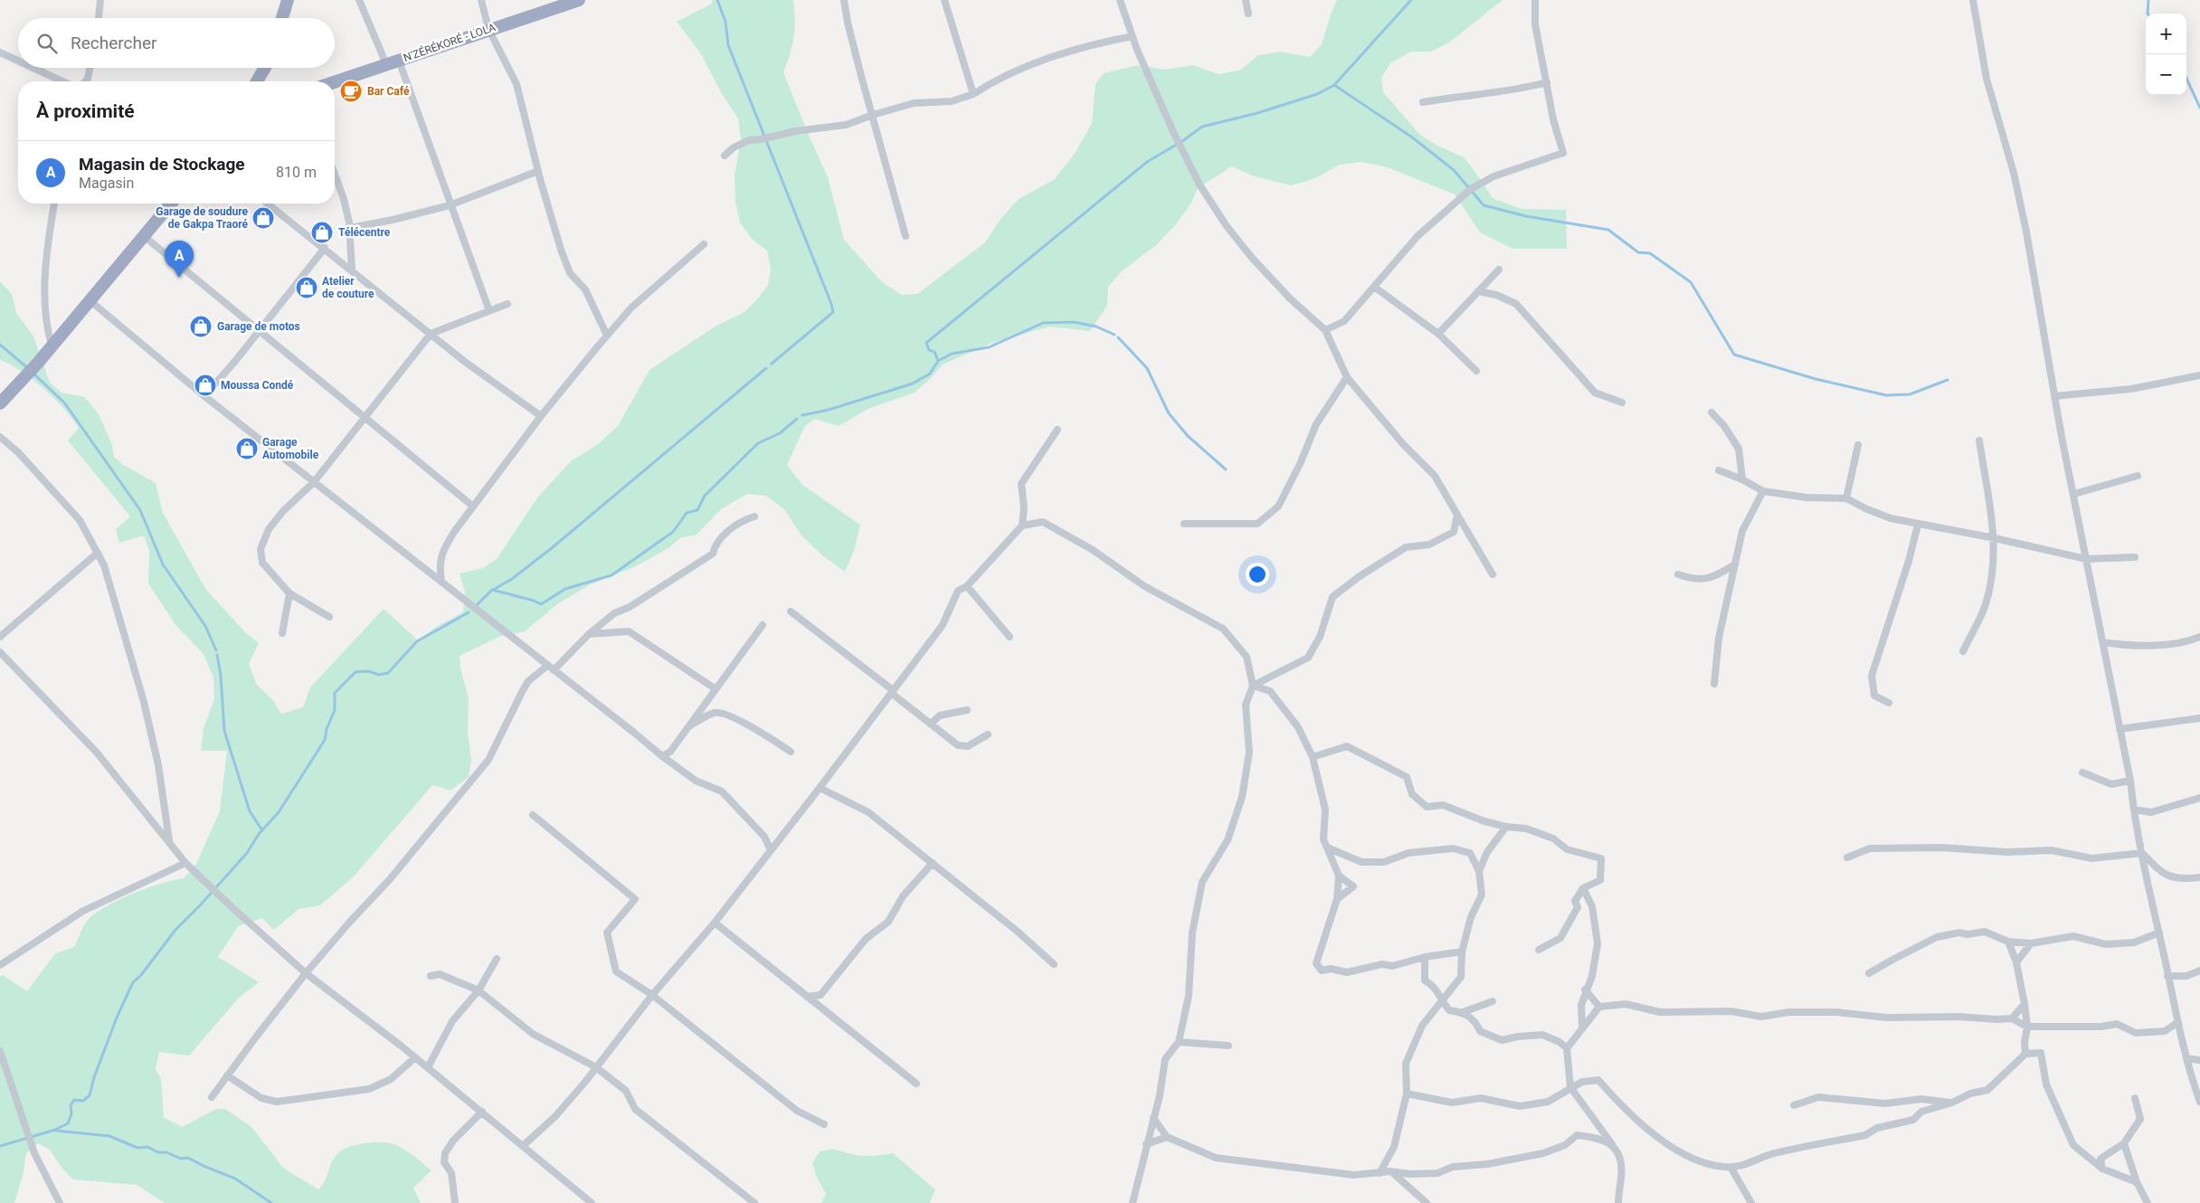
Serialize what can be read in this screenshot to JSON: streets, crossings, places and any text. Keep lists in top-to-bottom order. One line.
{"streets":{"highway":["N'ZÉRÉKORÉ - LOLA"]},"places":{"cafe":["Bar Café"],"shop":["Garage de soudure de Gakpa Traoré","Télécentre","Atelier de couture","Garage de motos","Moussa Condé","Garage Automobile"]},"page":{"map_buttons":["+","−"],"search":"Rechercher","heading":"À proximité","list":[{"mark":"A","name":"Magasin de Stockage","note":"Magasin","value":"810 m"}],"pins":"A"}}
